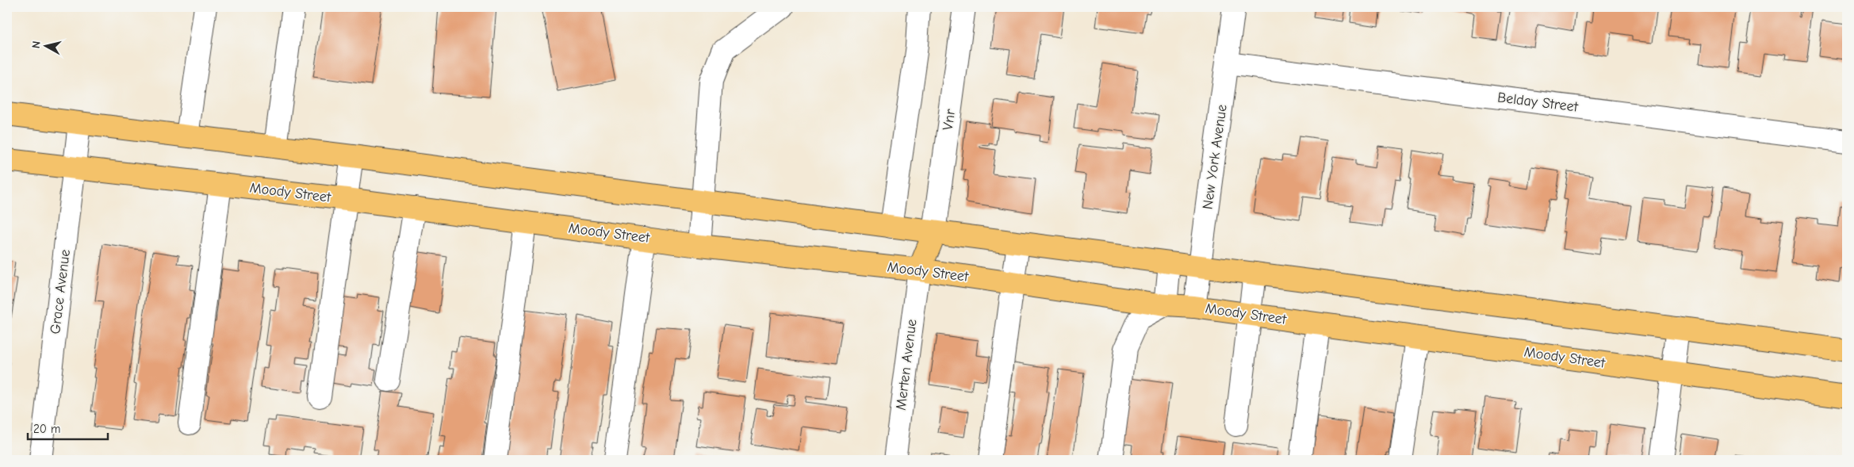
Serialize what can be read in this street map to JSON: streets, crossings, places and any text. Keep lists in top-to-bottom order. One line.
{"streets":{"main road":["Moody Street"],"street":["Belday Street","Vnr","New York Avenue","Grace Avenue","Merten Avenue"]},"crossings":[["Belday Street","New York Avenue"],["New York Avenue","Moody Street"],["Moody Street","Grace Avenue"],["Moody Street","Merten Avenue"]],"scale_bar":"20 m","north":"left"}
